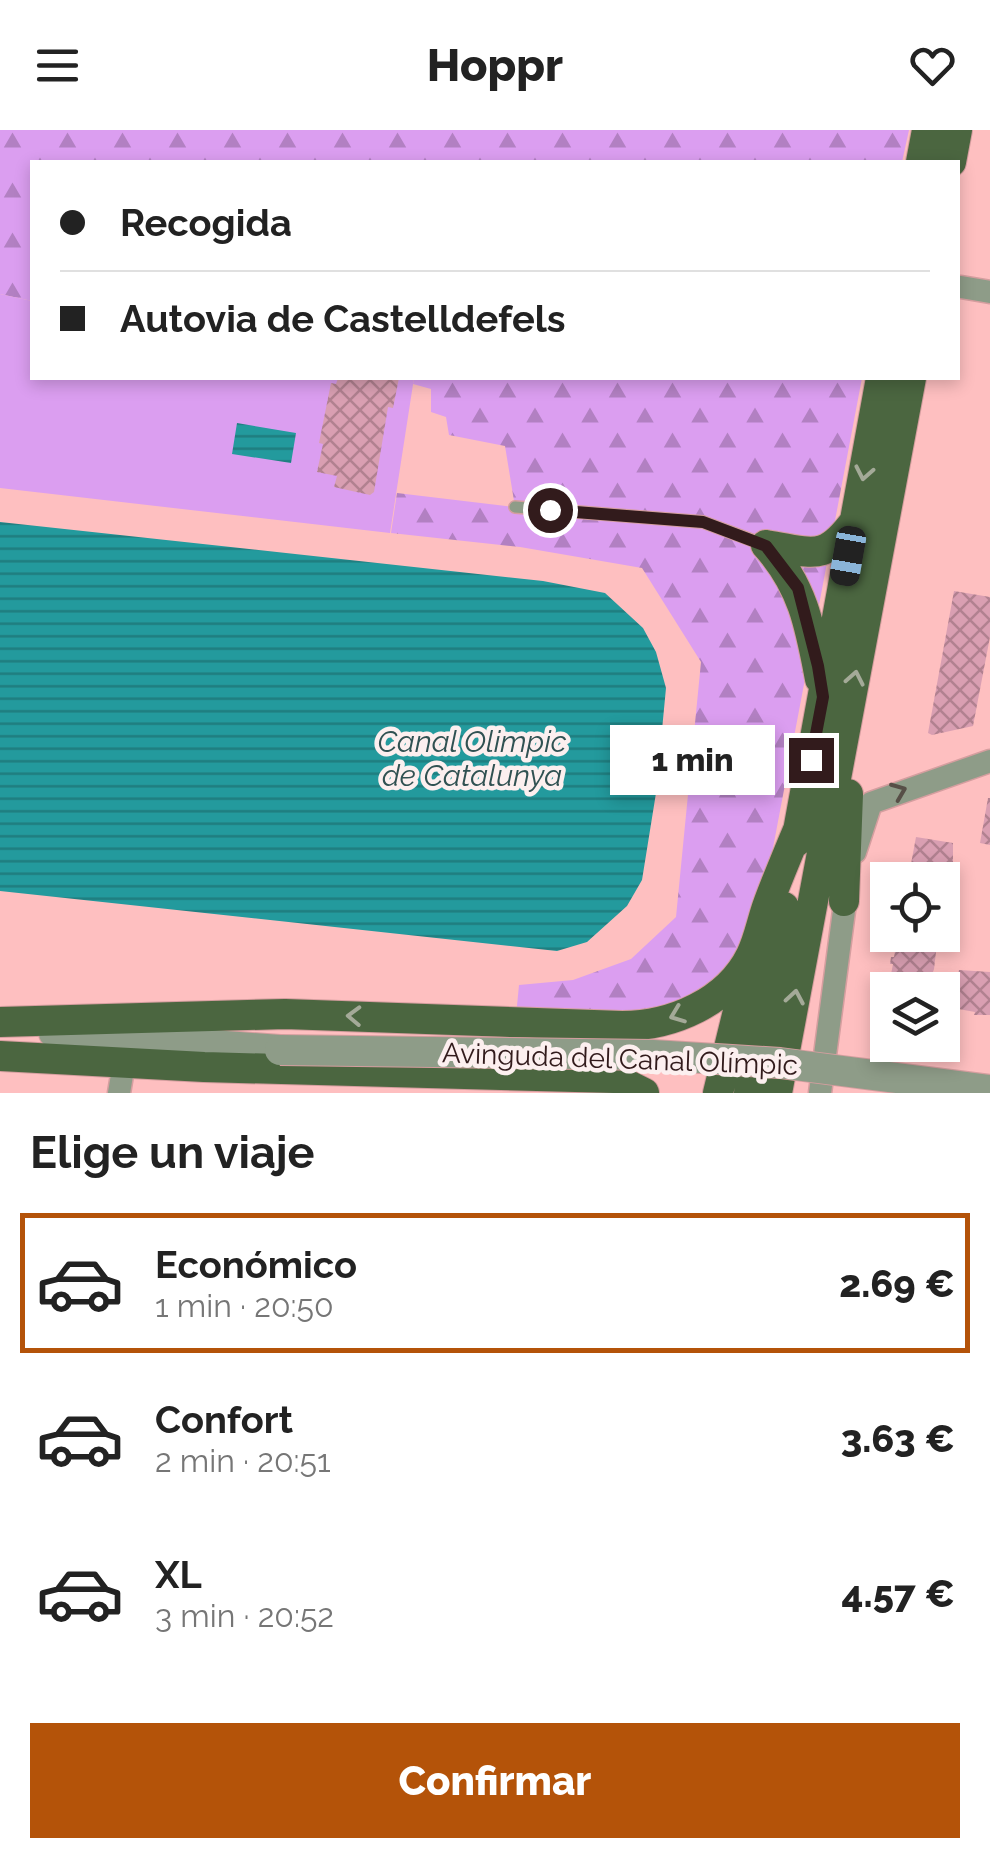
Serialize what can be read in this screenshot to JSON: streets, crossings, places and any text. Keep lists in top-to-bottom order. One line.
{"streets":{"street":["Avinguda del Canal Olímpic"]},"water":["Canal Olimpic de Catalunya"],"page":{"header":"Hoppr","banner":["Recogida","Autovia de Castelldefels"],"bubble":"1 min","heading":"Elige un viaje","list":[{"name":"Económico","note":"1 min · 20:50","value":"2.69 €"},{"name":"Confort","note":"2 min · 20:51","value":"3.63 €"},{"name":"XL","note":"3 min · 20:52","value":"4.57 €"}],"buttons":"Confirmar"}}
